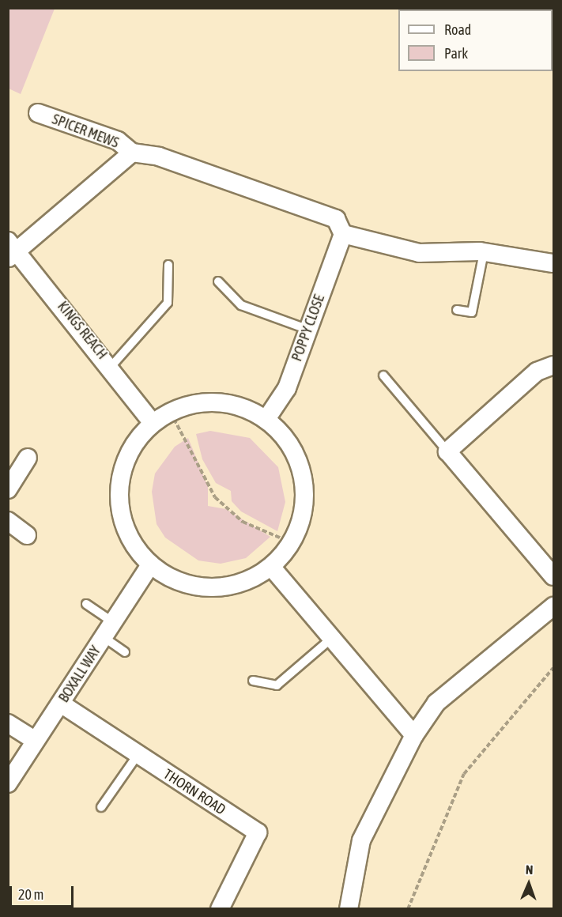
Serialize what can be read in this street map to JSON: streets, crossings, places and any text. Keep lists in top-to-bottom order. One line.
{"streets":{"street":["SPICER MEWS","POPPY CLOSE","KINGS REACH","BOXALL WAY","THORN ROAD"]},"crossings":[["BOXALL WAY","THORN ROAD"]],"legend":["Road","Park"],"scale_bar":"20 m","north":"top"}
